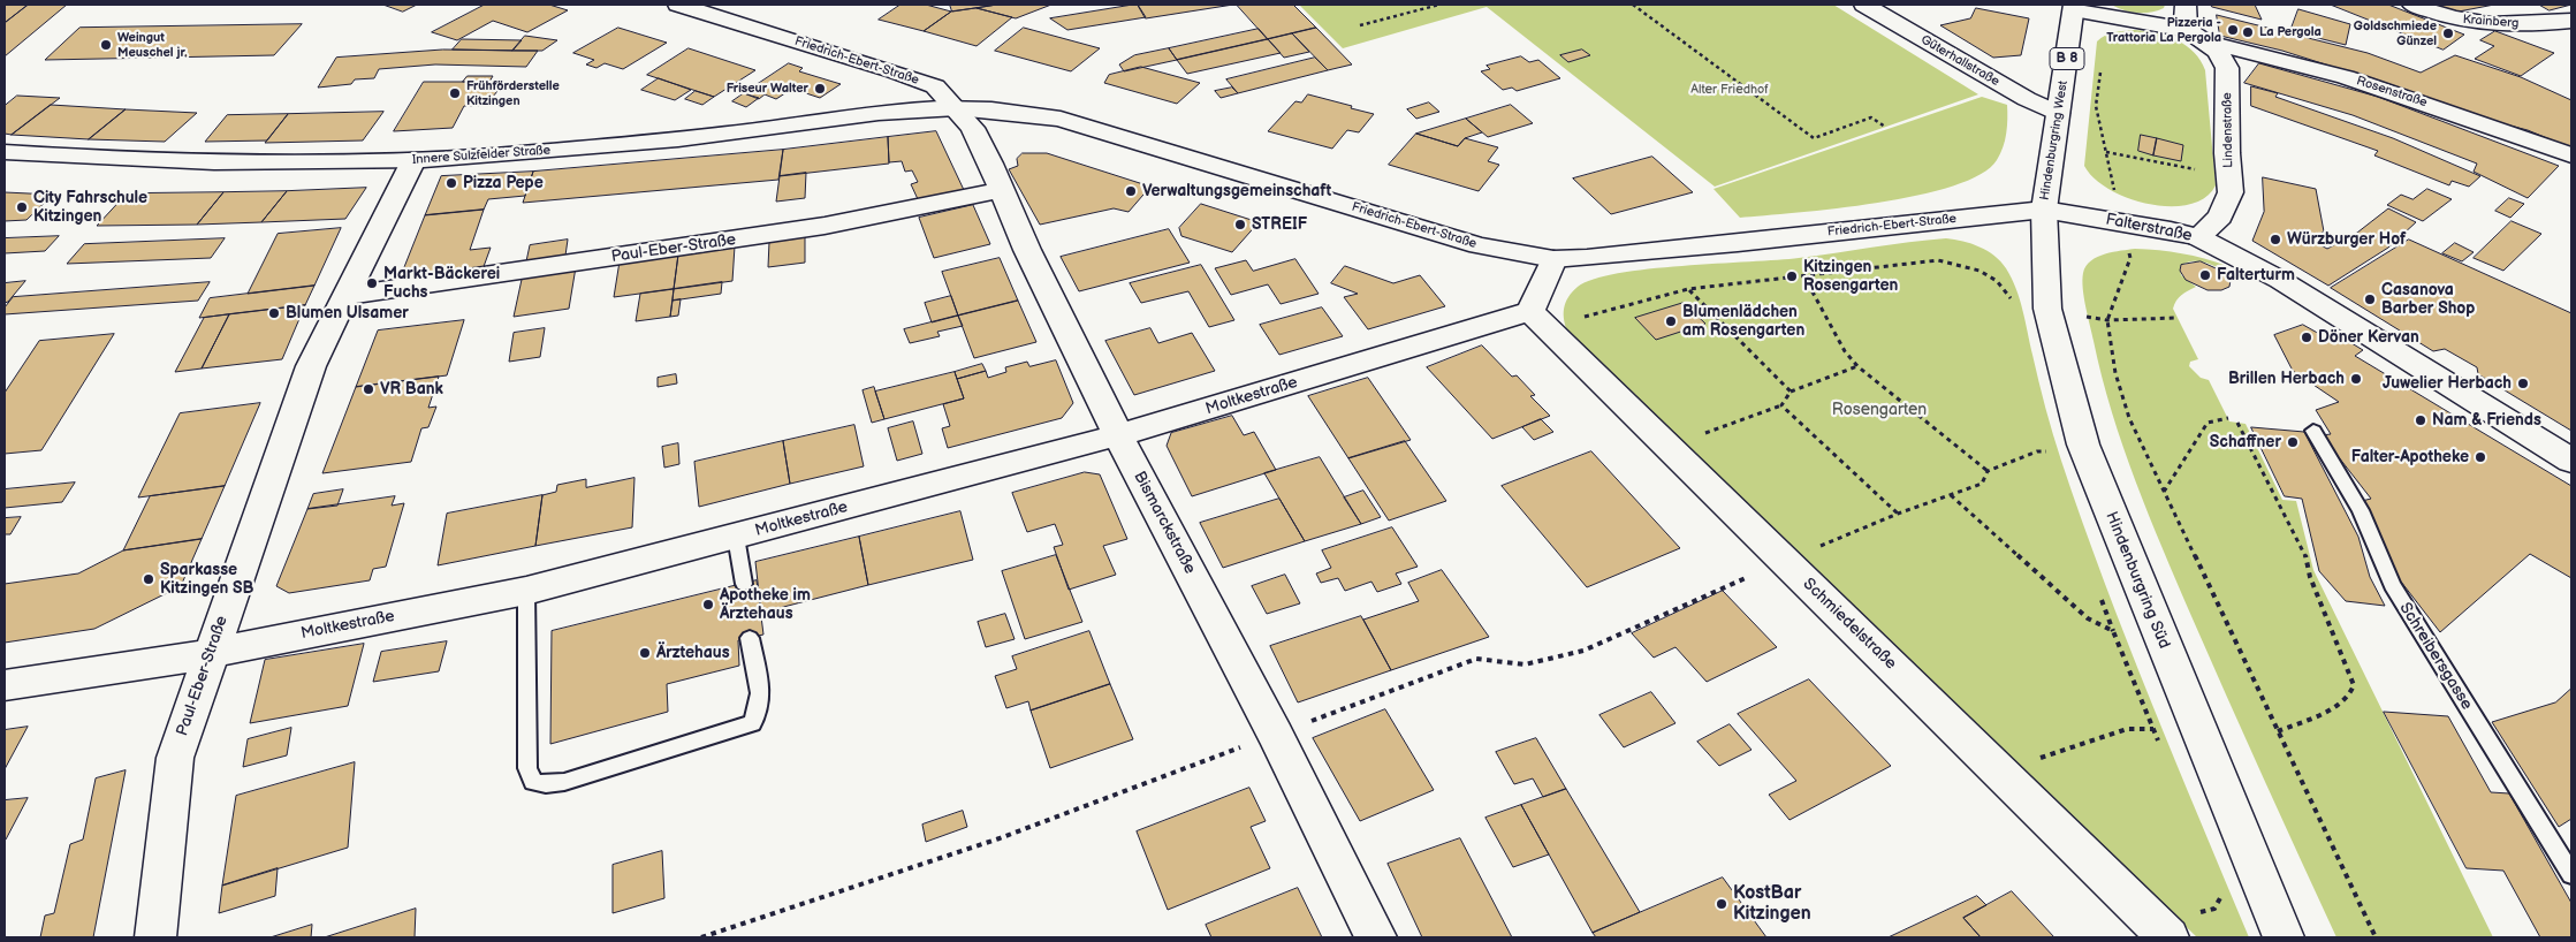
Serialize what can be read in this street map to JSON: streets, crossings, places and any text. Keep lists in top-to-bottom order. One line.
{"streets":{"street":["Krainberg","B 8","Friedrich-Ebert-Straße","Güterhallstraße","Rosenstraße","Lindenstraße","Hindenburgring West","Innere Sulzfelder Straße","Falterstraße","Paul-Eber-Straße","Moltkestraße","Bismarckstraße","Hindenburgring Süd","Schmiedelstraße"],"lane":["Schreibersgasse"]},"crossings":[["Friedrich-Ebert-Straße","Hindenburgring West"],["Friedrich-Ebert-Straße","Innere Sulzfelder Straße"],["Friedrich-Ebert-Straße","Falterstraße"],["Friedrich-Ebert-Straße","Bismarckstraße"],["Friedrich-Ebert-Straße","Hindenburgring Süd"],["Güterhallstraße","Hindenburgring West"],["Rosenstraße","Lindenstraße"],["Lindenstraße","Falterstraße"],["Hindenburgring West","Falterstraße"],["Hindenburgring West","Hindenburgring Süd"],["Innere Sulzfelder Straße","Paul-Eber-Straße"],["Innere Sulzfelder Straße","Bismarckstraße"],["Falterstraße","Hindenburgring Süd"],["Paul-Eber-Straße","Moltkestraße"],["Paul-Eber-Straße","Bismarckstraße"],["Moltkestraße","Bismarckstraße"],["Moltkestraße","Schmiedelstraße"]],"parks":["Alter Friedhof","Rosengarten"],"places":["Pizzeria - Trattoria La Pergola","La Pergola","Goldschmiede Günzel","Weingut Meuschel jr.","Friseur Walter","Frühförderstelle Kitzingen","Pizza Pepe","Verwaltungsgemeinschaft","City Fahrschule Kitzingen","STREIF","Würzburger Hof","Falterturm","Kitzingen Rosengarten","Markt-Bäckerei Fuchs","Casanova Barber Shop","Blumen Ulsamer","Blumenlädchen am Rosengarten","Döner Kervan","Brillen Herbach","Juwelier Herbach","VR Bank","Nam & Friends","Schaffner","Falter-Apotheke","Sparkasse Kitzingen SB","Apotheke im Ärztehaus","Ärztehaus","KostBar Kitzingen"]}
